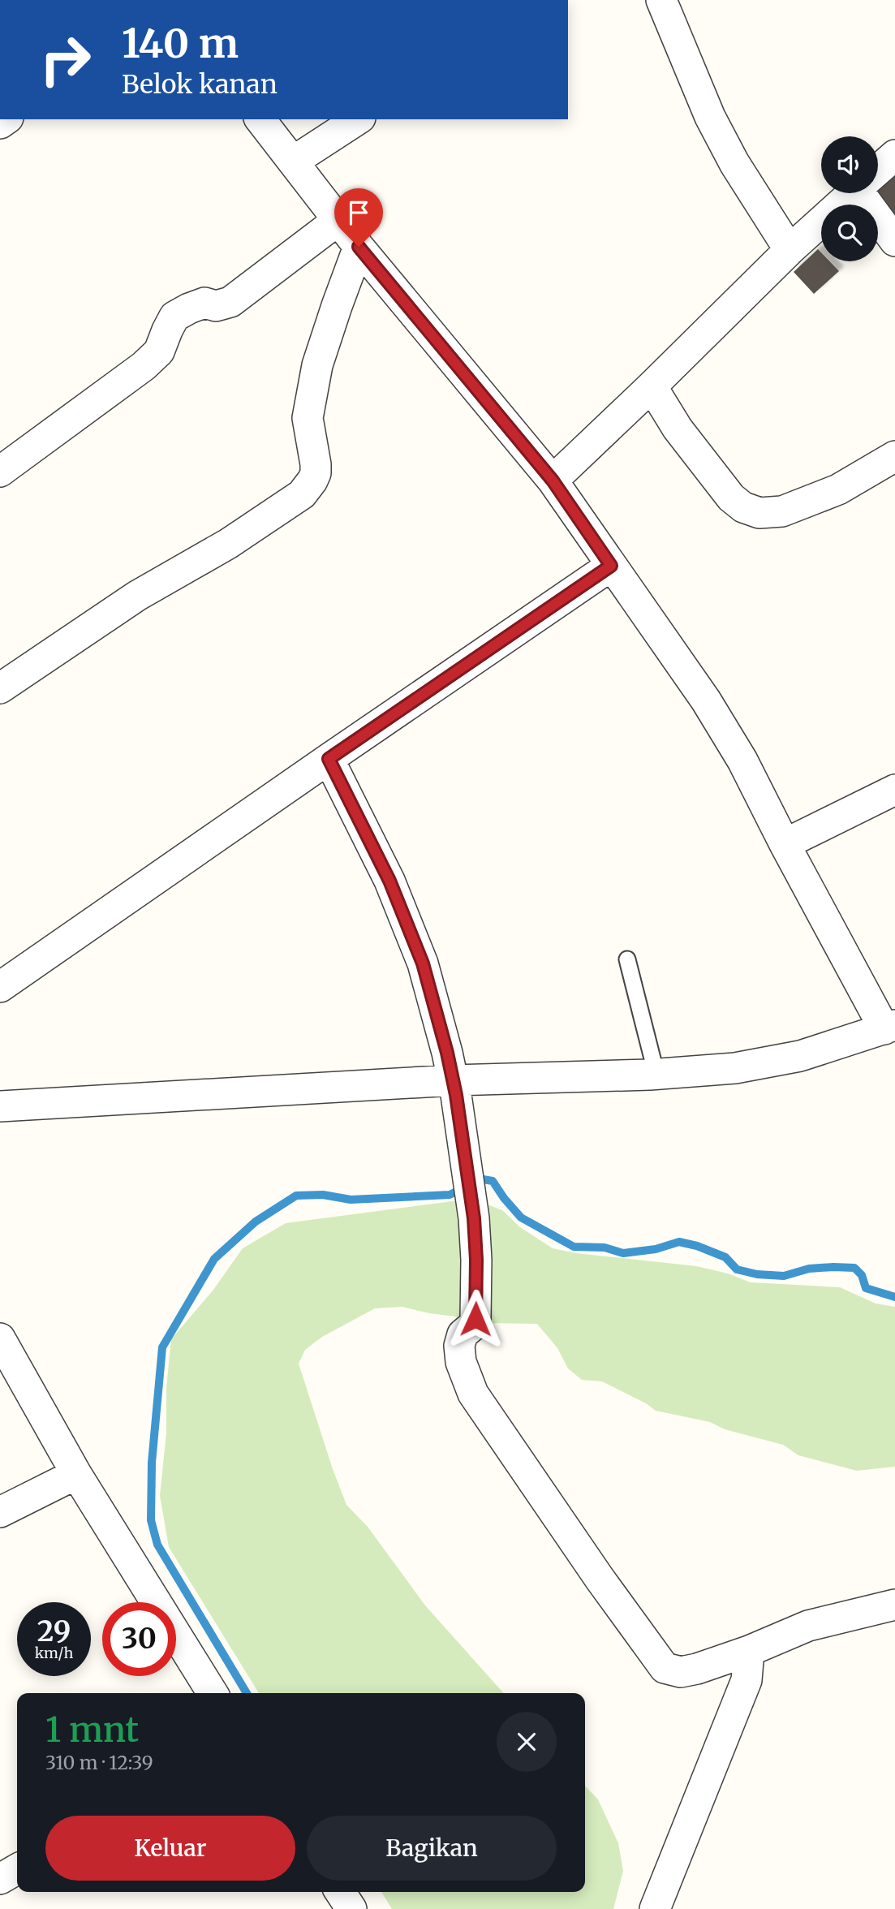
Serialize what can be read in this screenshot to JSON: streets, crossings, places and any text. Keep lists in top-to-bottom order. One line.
{"page":{"turn":["140 m","Belok kanan"],"speed":"29 km/h","limit":"30","heading":["1 mnt","310 m · 12:39"],"buttons":["Keluar","Bagikan"]}}
